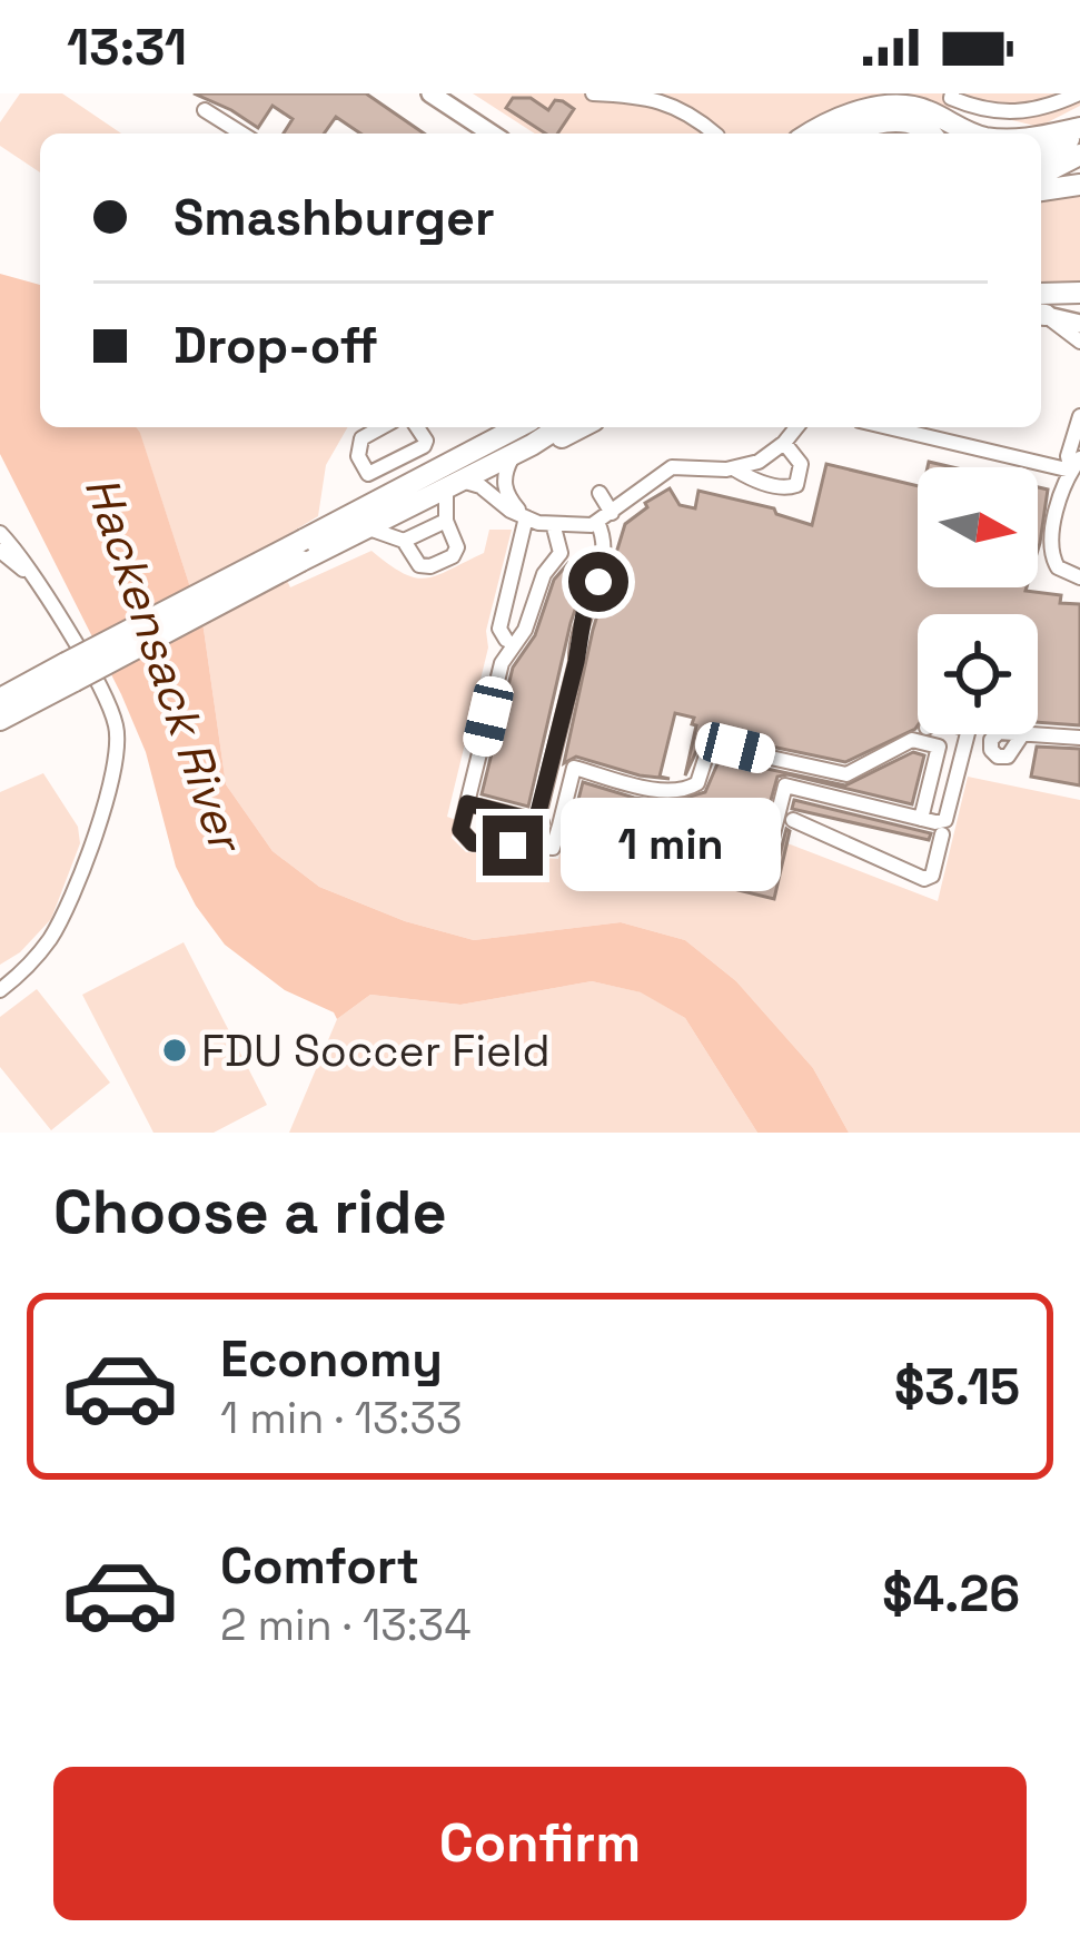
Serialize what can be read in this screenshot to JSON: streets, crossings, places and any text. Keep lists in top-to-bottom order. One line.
{"water":["Hackensack River"],"places":["FDU Soccer Field"],"north":"right","page":{"status":"13:31","banner":["Smashburger","Drop-off"],"bubble":"1 min","heading":"Choose a ride","list":[{"name":"Economy","note":"1 min · 13:33","value":"$3.15"},{"name":"Comfort","note":"2 min · 13:34","value":"$4.26"}],"buttons":"Confirm"}}
